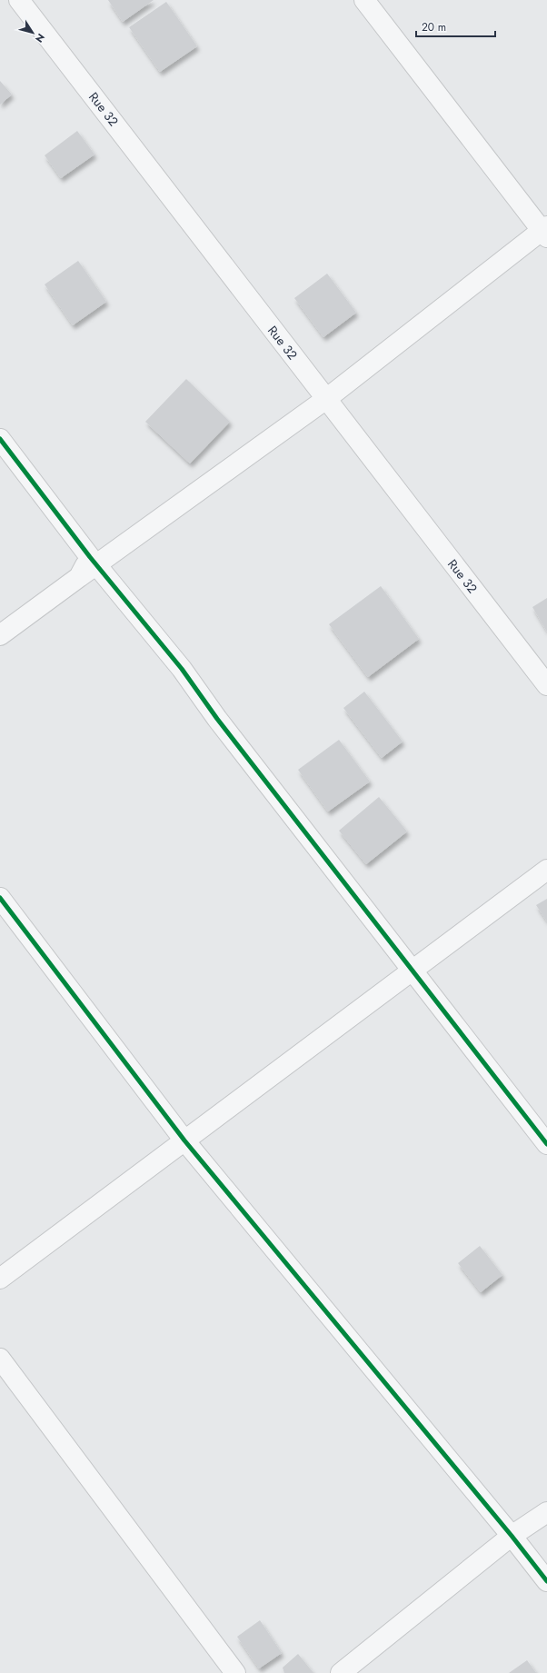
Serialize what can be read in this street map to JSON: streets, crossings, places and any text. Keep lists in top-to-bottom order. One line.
{"streets":{"street":["Rue 32"]},"scale_bar":"20 m","north":"bottom right"}
